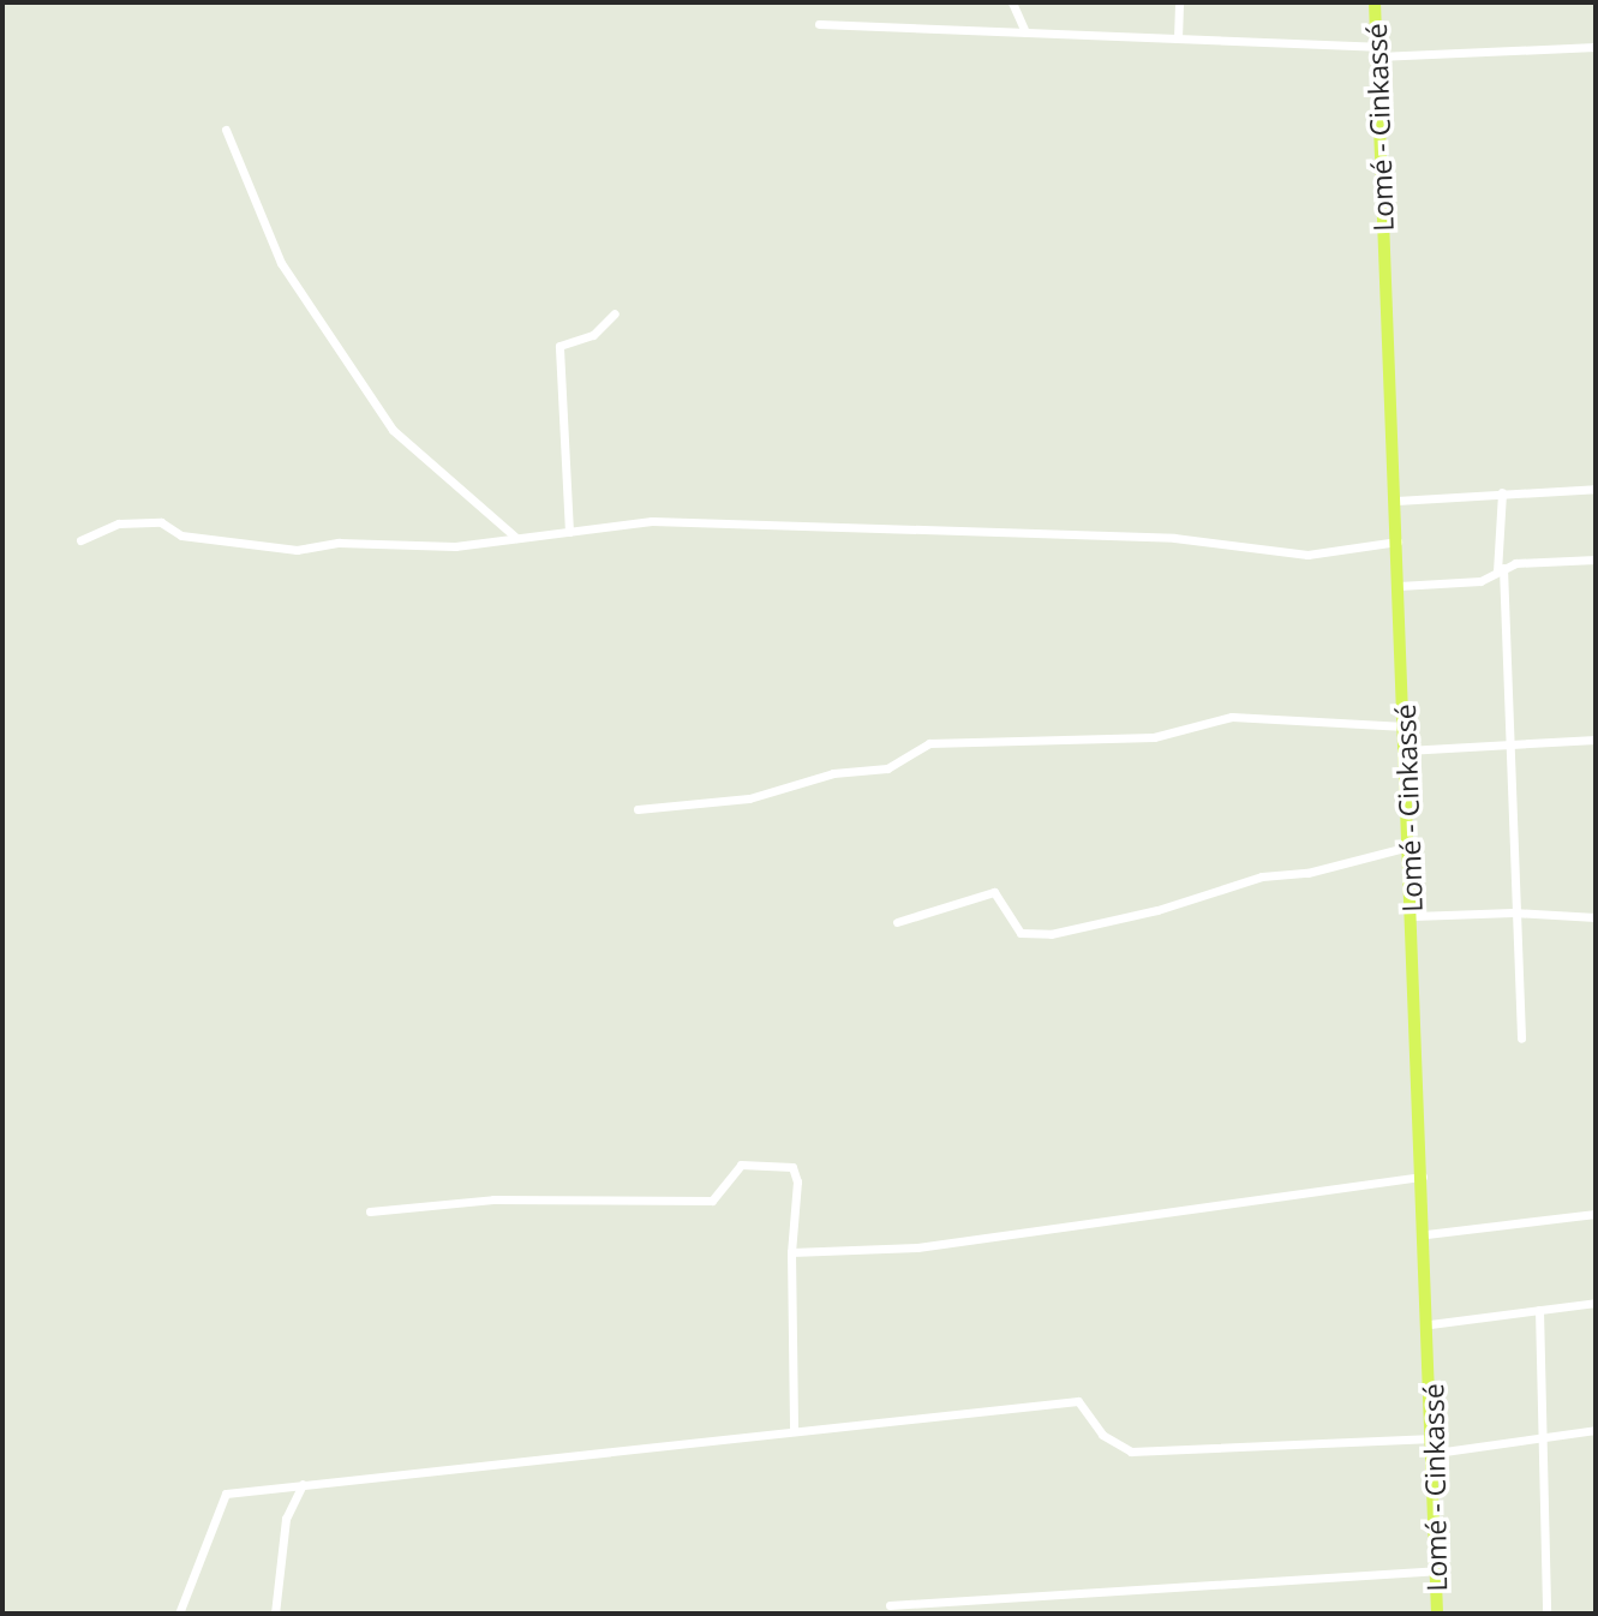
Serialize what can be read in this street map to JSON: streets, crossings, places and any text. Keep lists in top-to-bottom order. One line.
{"streets":{"highway":["Lomé - Cinkassé"]}}
